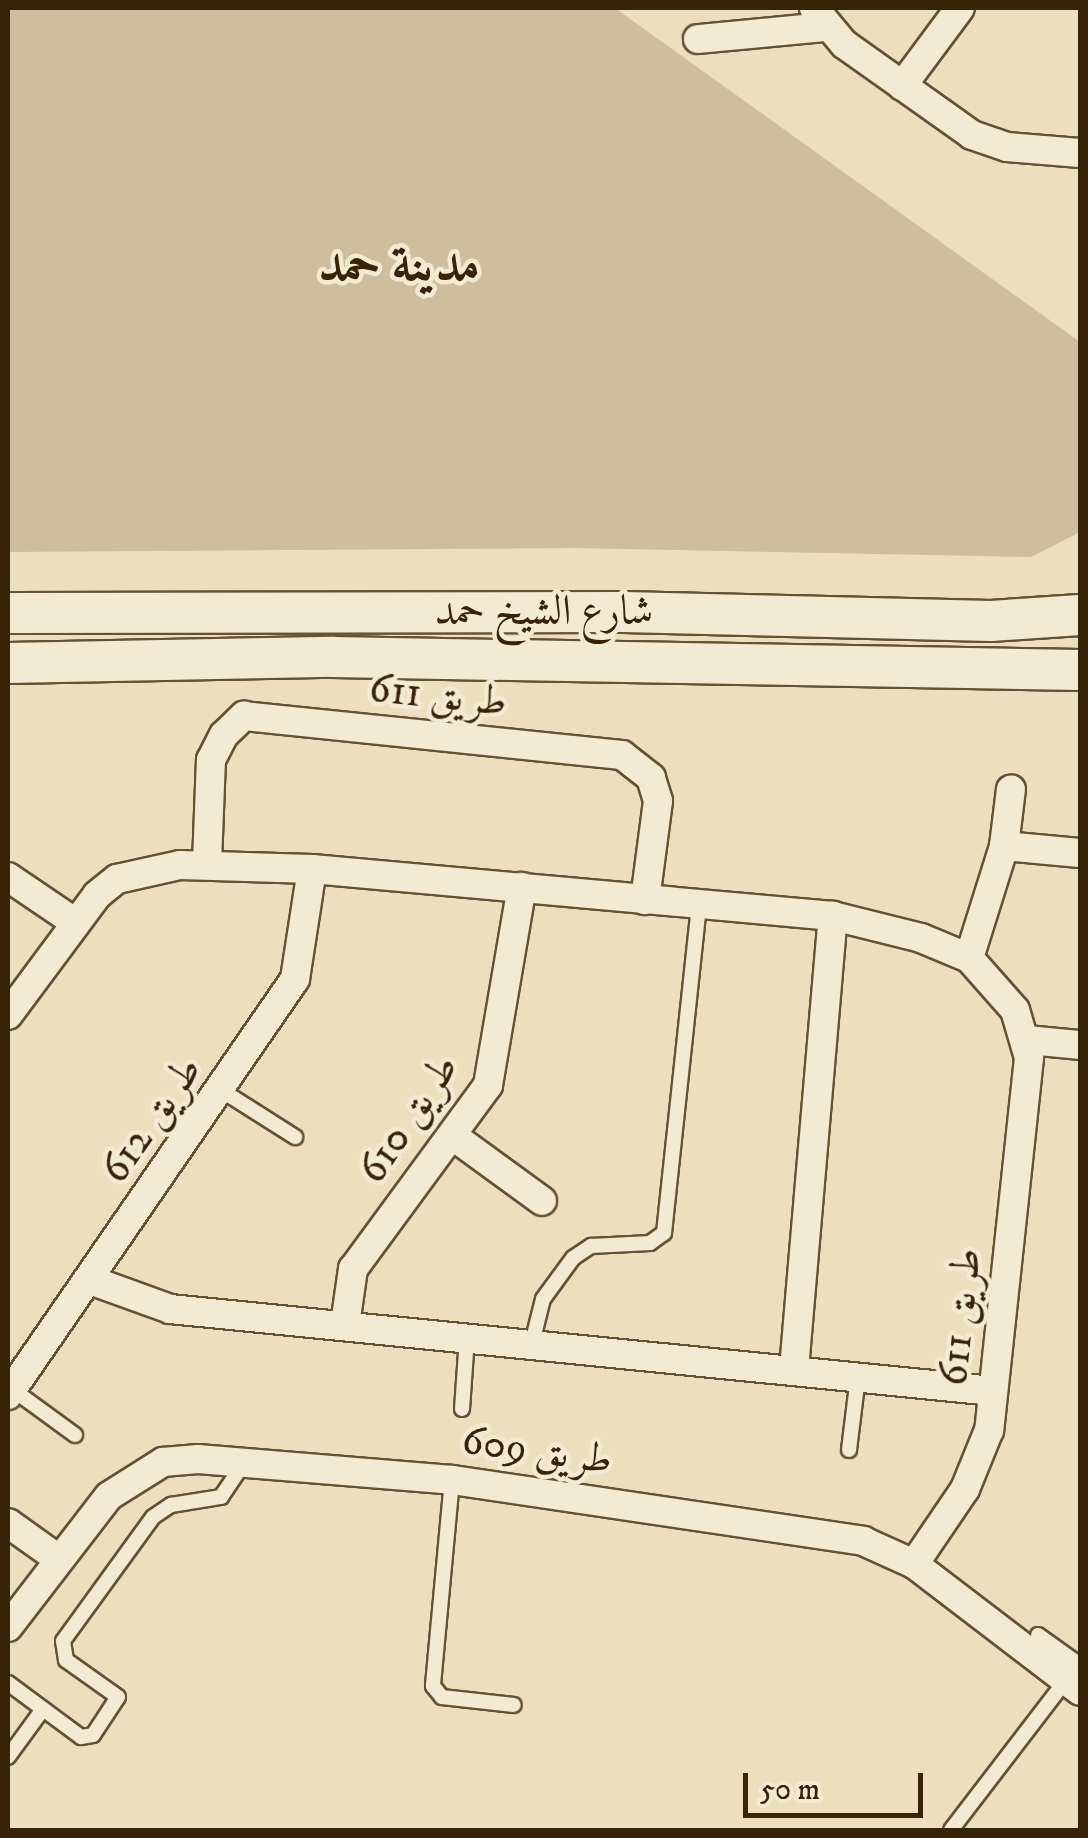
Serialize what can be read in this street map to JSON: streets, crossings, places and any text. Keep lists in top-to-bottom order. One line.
{"streets":{"main road":["شارع الشيخ حمد"],"street":["طريق 611","طريق 610","طريق 612","طريق 609"]},"crossings":[["طريق 611","طريق 609"]],"districts":["مدينة حمد"],"scale_bar":"50 m"}
